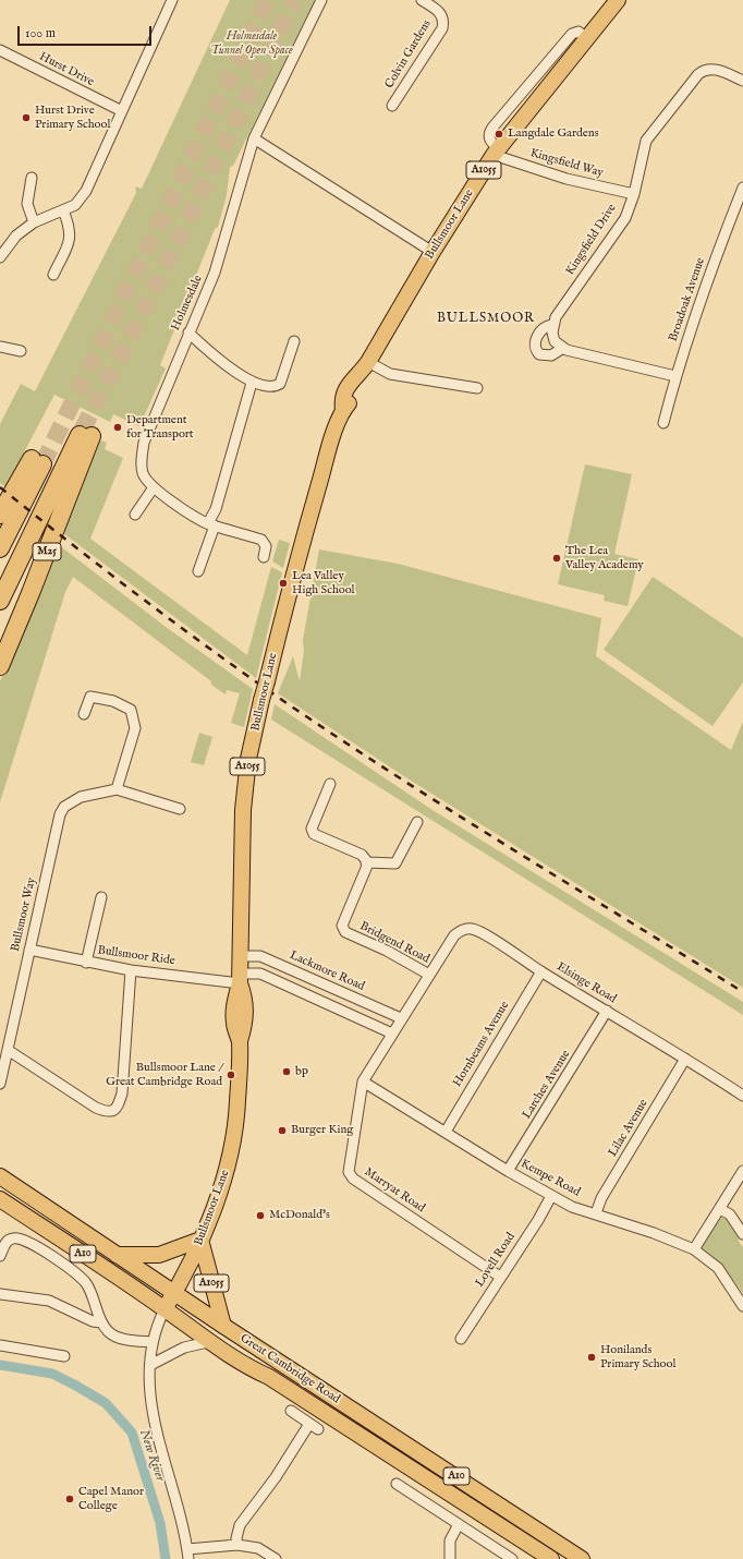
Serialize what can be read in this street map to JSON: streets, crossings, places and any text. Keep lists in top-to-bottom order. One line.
{"streets":{"highway":["M25"],"main road":["A1055","Bullsmoor Lane","A10","Great Cambridge Road"],"street":["Colvin Gardens","Hurst Drive","Kingsfield Way","Kingsfield Drive","Broadoak Avenue","Holmesdale","Bullsmoor Way","Bridgend Road","Bullsmoor Ride","Lackmore Road","Elsinge Road","Hornbeams Avenue","Larches Avenue","Lilac Avenue","Kempe Road","Marryat Road","Lovell Road"]},"crossings":[["Kingsfield Way","Bullsmoor Lane"],["Kingsfield Way","Kingsfield Drive"],["A1055","Bullsmoor Lane"],["A1055","Great Cambridge Road"],["Bullsmoor Lane","Bullsmoor Ride"],["Bullsmoor Lane","Lackmore Road"],["Bullsmoor Lane","Great Cambridge Road"],["Kingsfield Drive","Broadoak Avenue"],["Bullsmoor Way","Bullsmoor Ride"],["Bridgend Road","Elsinge Road"],["Bridgend Road","Marryat Road"],["Lackmore Road","Marryat Road"],["Elsinge Road","Hornbeams Avenue"],["Elsinge Road","Larches Avenue"],["Elsinge Road","Lilac Avenue"],["Elsinge Road","Marryat Road"],["Hornbeams Avenue","Kempe Road"],["Larches Avenue","Kempe Road"],["Lilac Avenue","Kempe Road"],["Kempe Road","Marryat Road"],["Kempe Road","Lovell Road"],["Marryat Road","Lovell Road"]],"districts":["BULLSMOOR"],"water":["New River"],"parks":["Holmesdale Tunnel Open Space"],"places":["Hurst Drive Primary School","Langdale Gardens","Department for Transport","The Lea Valley Academy","Lea Valley High School","bp","Bullsmoor Lane / Great Cambridge Road","Burger King","McDonald's","Honilands Primary School","Capel Manor College"],"scale_bar":"100 m"}
